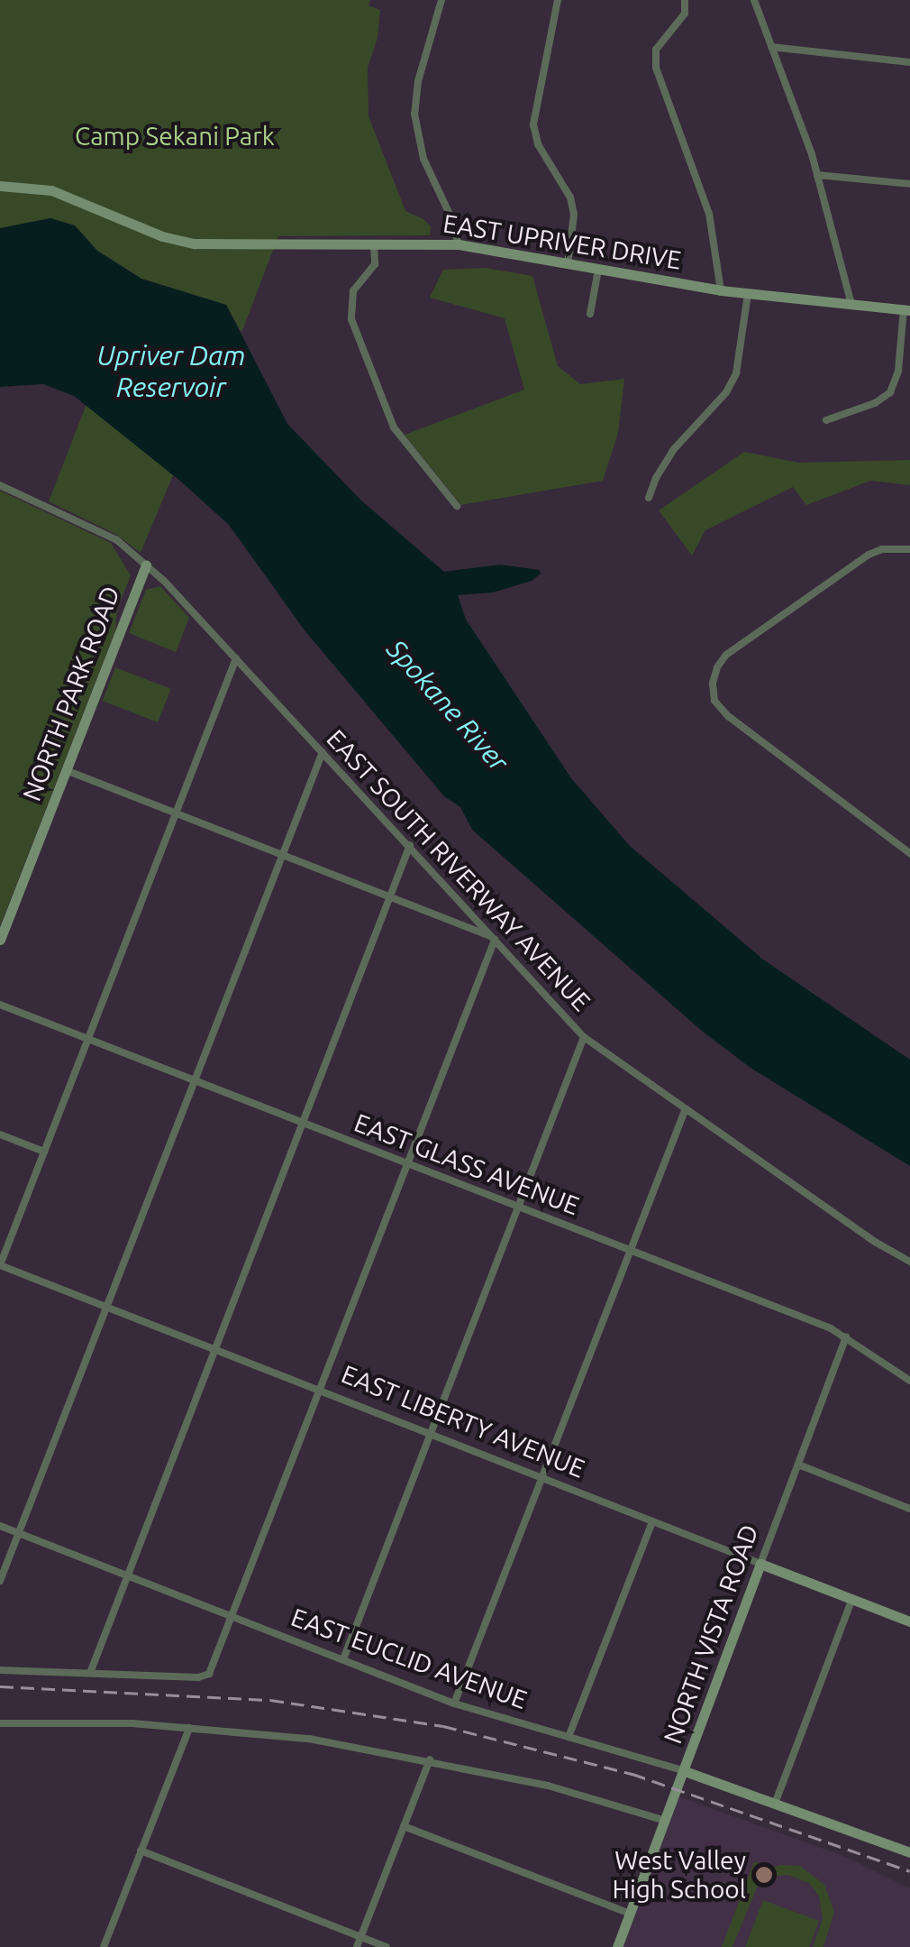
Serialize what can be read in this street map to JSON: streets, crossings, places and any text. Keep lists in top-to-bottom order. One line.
{"streets":{"street":["EAST UPRIVER DRIVE","NORTH PARK ROAD","EAST SOUTH RIVERWAY AVENUE","EAST GLASS AVENUE","EAST LIBERTY AVENUE","NORTH VISTA ROAD","EAST EUCLID AVENUE"]},"crossings":[["NORTH PARK ROAD","EAST SOUTH RIVERWAY AVENUE"],["EAST GLASS AVENUE","NORTH VISTA ROAD"],["EAST LIBERTY AVENUE","NORTH VISTA ROAD"],["NORTH VISTA ROAD","EAST EUCLID AVENUE"]],"water":["Upriver Dam Reservoir","Spokane River"],"parks":["Camp Sekani Park"],"places":["West Valley High School"]}
